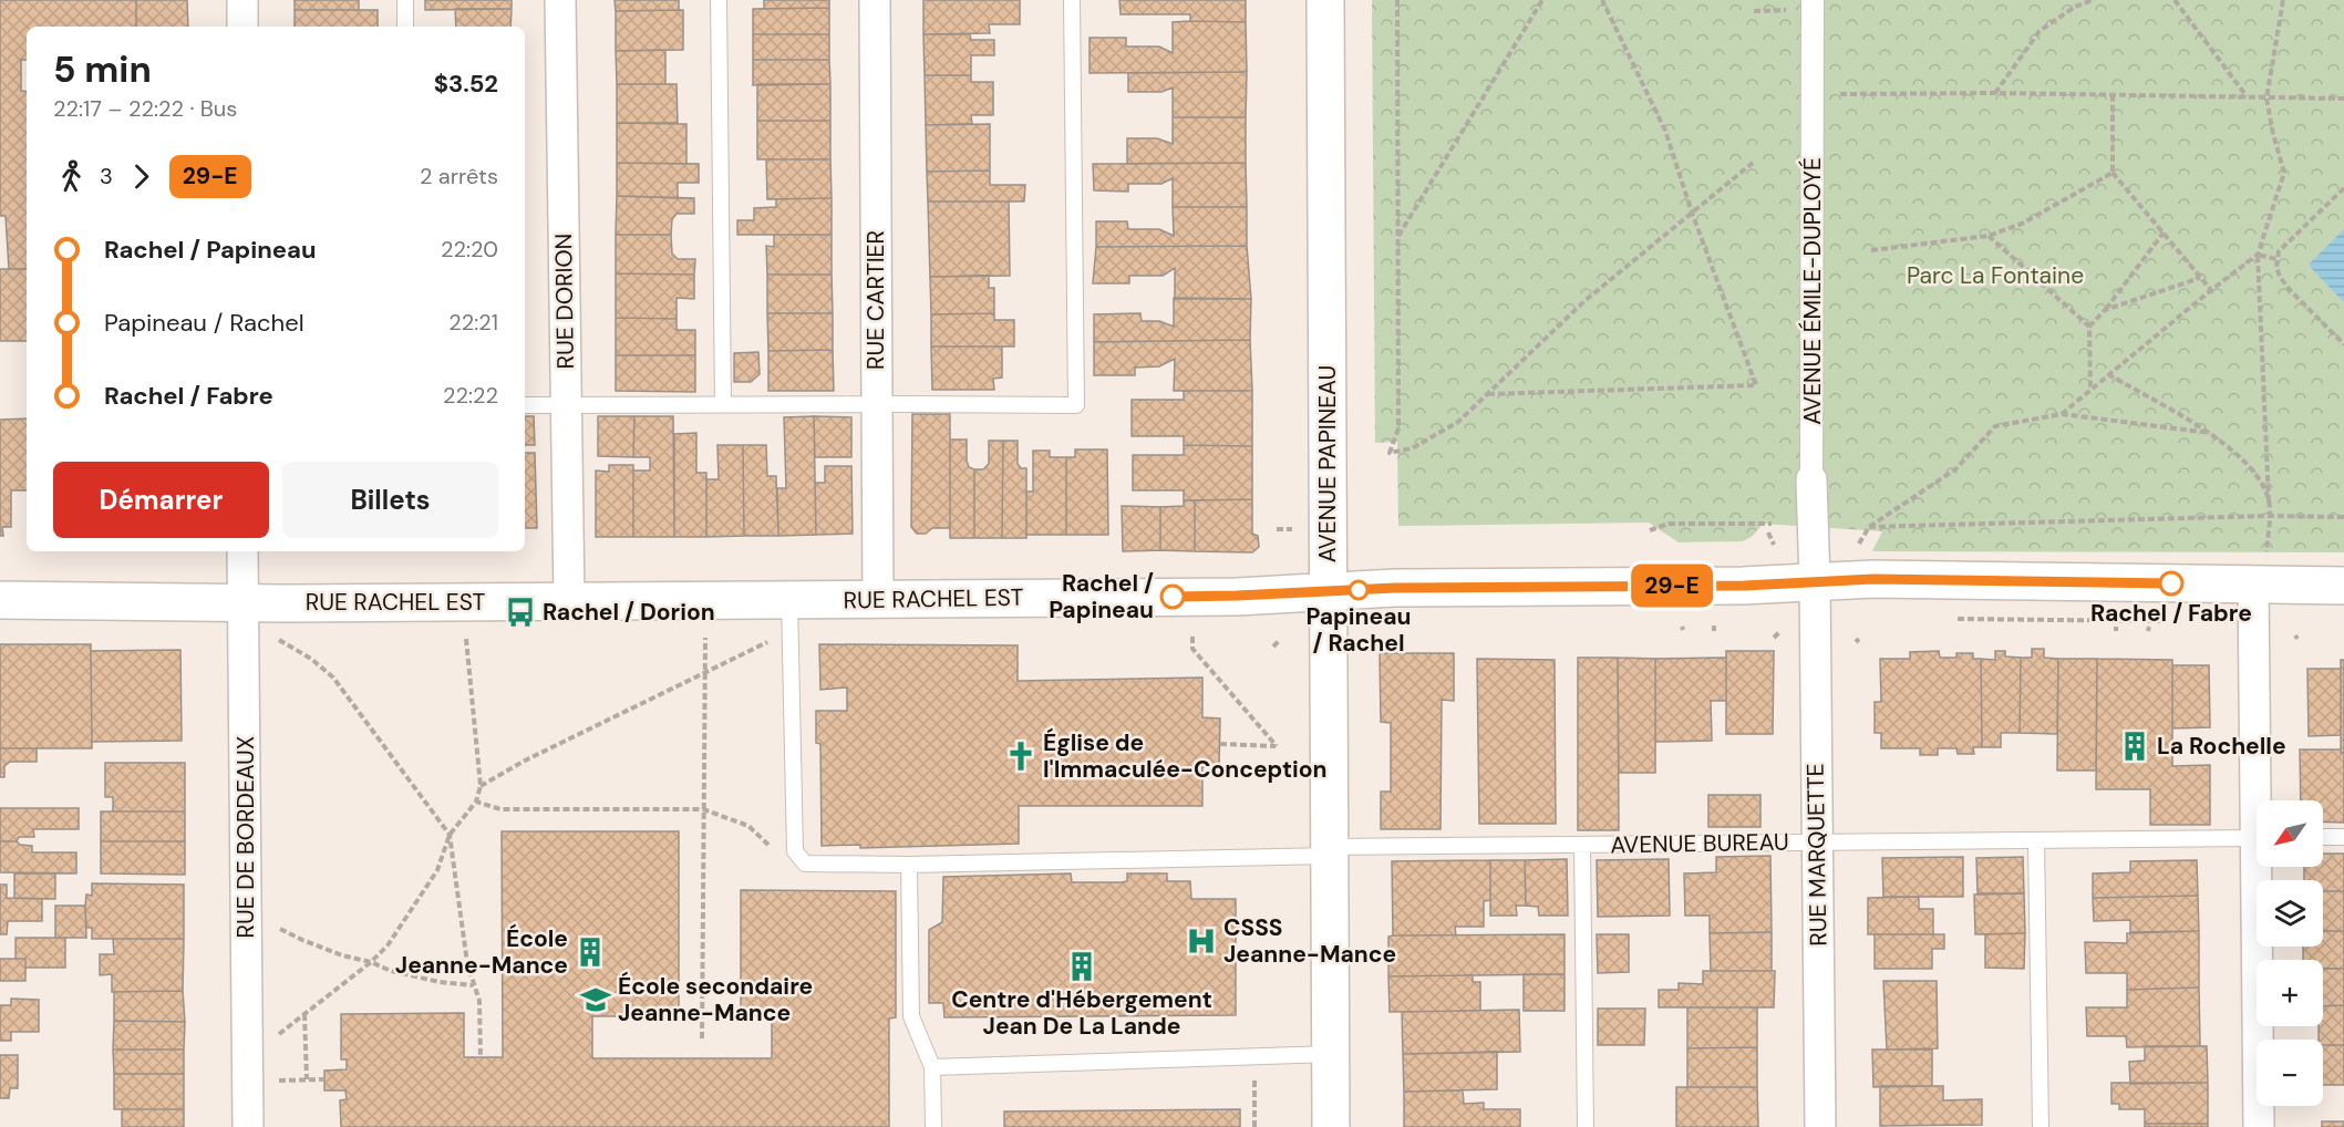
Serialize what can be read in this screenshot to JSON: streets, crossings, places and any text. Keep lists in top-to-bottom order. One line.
{"streets":{"main road":["AVENUE PAPINEAU","RUE RACHEL EST"],"street":["AVENUE ÉMILE-DUPLOYÉ","RUE CARTIER","RUE DORION","RUE DE BORDEAUX","RUE MARQUETTE"],"lane":["AVENUE BUREAU"]},"crossings":[["AVENUE ÉMILE-DUPLOYÉ","RUE RACHEL EST"],["AVENUE ÉMILE-DUPLOYÉ","RUE MARQUETTE"],["RUE CARTIER","RUE RACHEL EST"],["RUE DORION","RUE RACHEL EST"],["AVENUE PAPINEAU","RUE RACHEL EST"],["AVENUE PAPINEAU","AVENUE BUREAU"],["RUE RACHEL EST","RUE DE BORDEAUX"],["RUE RACHEL EST","AVENUE BUREAU"],["RUE RACHEL EST","RUE MARQUETTE"],["AVENUE BUREAU","RUE MARQUETTE"]],"parks":["Parc La Fontaine"],"places":{"other":["Rachel / Fabre","Papineau / Rachel","Rachel / Papineau"],"bus stop":["Rachel / Dorion"],"building":["La Rochelle","École Jeanne-Mance","Centre d'Hébergement Jean De La Lande"],"church":["Église de l'Immaculée-Conception"],"hospital":["CSSS Jeanne-Mance"],"school or university":["École secondaire Jeanne-Mance"]},"lines":["bus line 29-E"],"north":"bottom left","page":{"on_map":"29-E","heading":["5 min","22:17 – 22:22 · Bus","$3.52"],"legs":["3","29-E","2 arrêts"],"list":[{"name":"Rachel / Papineau","value":"22:20"},{"name":"Papineau / Rachel","value":"22:21"},{"name":"Rachel / Fabre","value":"22:22"}],"buttons":["Démarrer","Billets"],"map_buttons":["+","−"]}}
